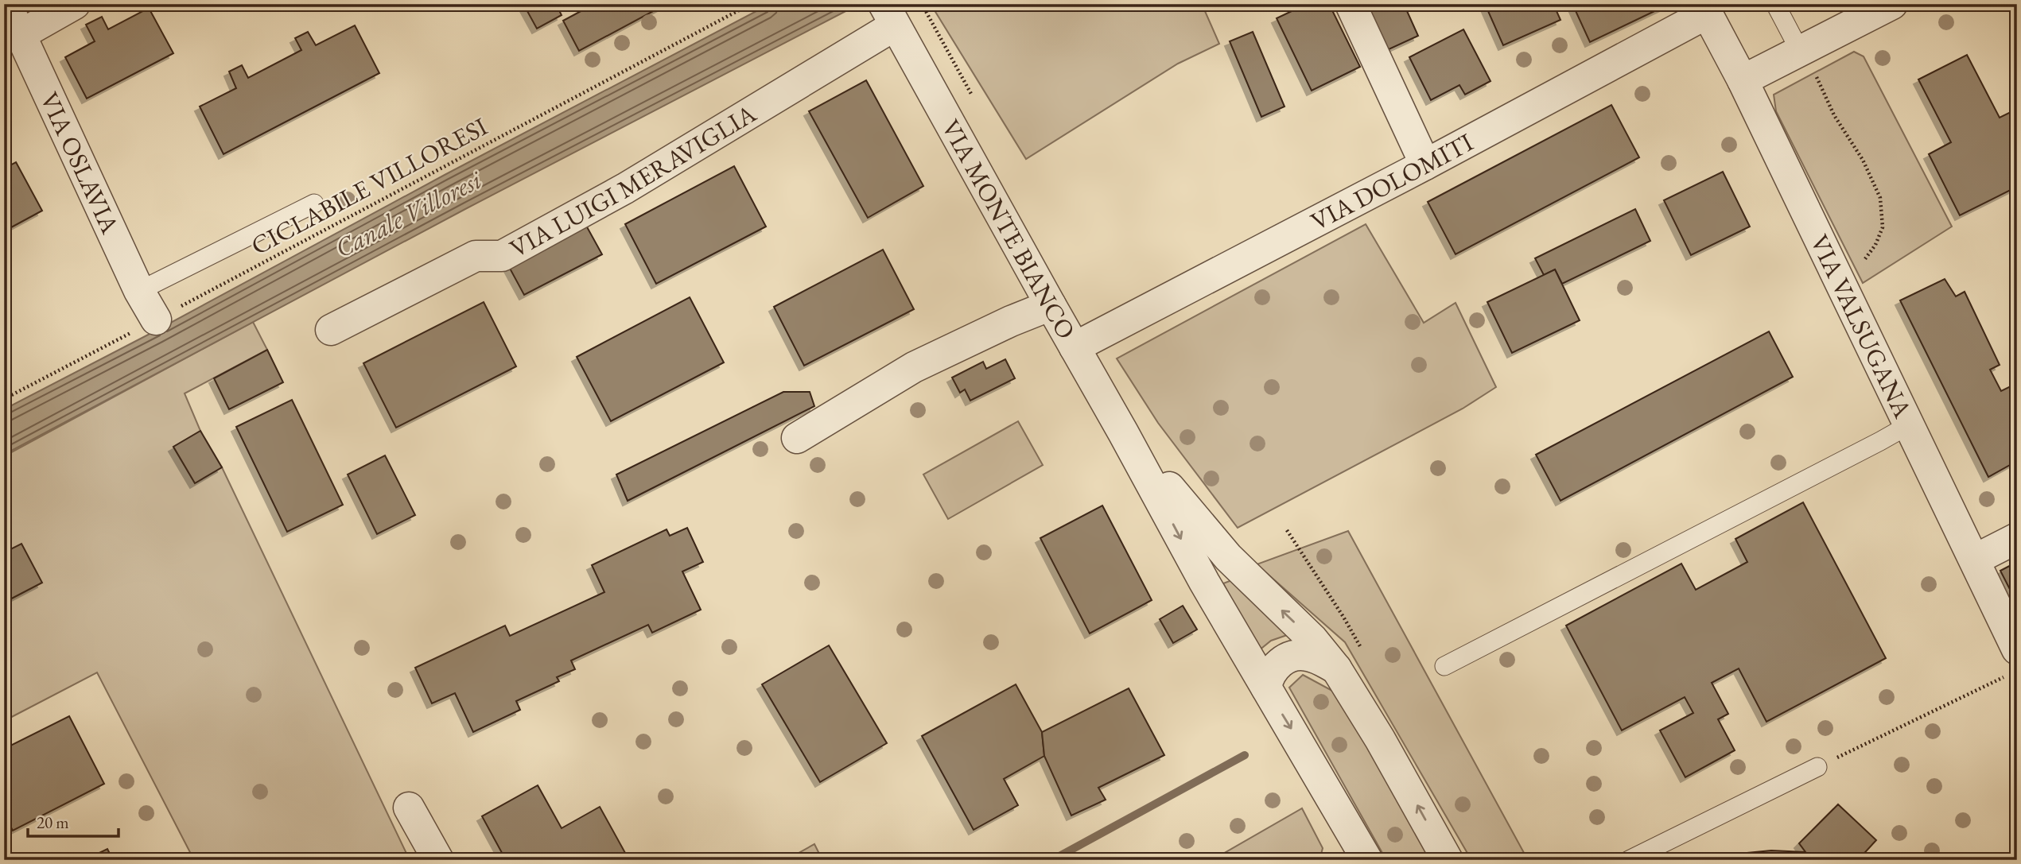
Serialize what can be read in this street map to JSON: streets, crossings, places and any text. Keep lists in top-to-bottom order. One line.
{"streets":{"street":["VIA OSLAVIA","VIA LUIGI MERAVIGLIA","VIA DOLOMITI","VIA MONTE BIANCO","VIA VALSUGANA"],"path":["CICLABILE VILLORESI"]},"crossings":[["VIA OSLAVIA","CICLABILE VILLORESI"],["VIA LUIGI MERAVIGLIA","VIA MONTE BIANCO"],["VIA DOLOMITI","VIA MONTE BIANCO"],["VIA DOLOMITI","VIA VALSUGANA"]],"water":["Canale Villoresi"],"scale_bar":"20 m"}
